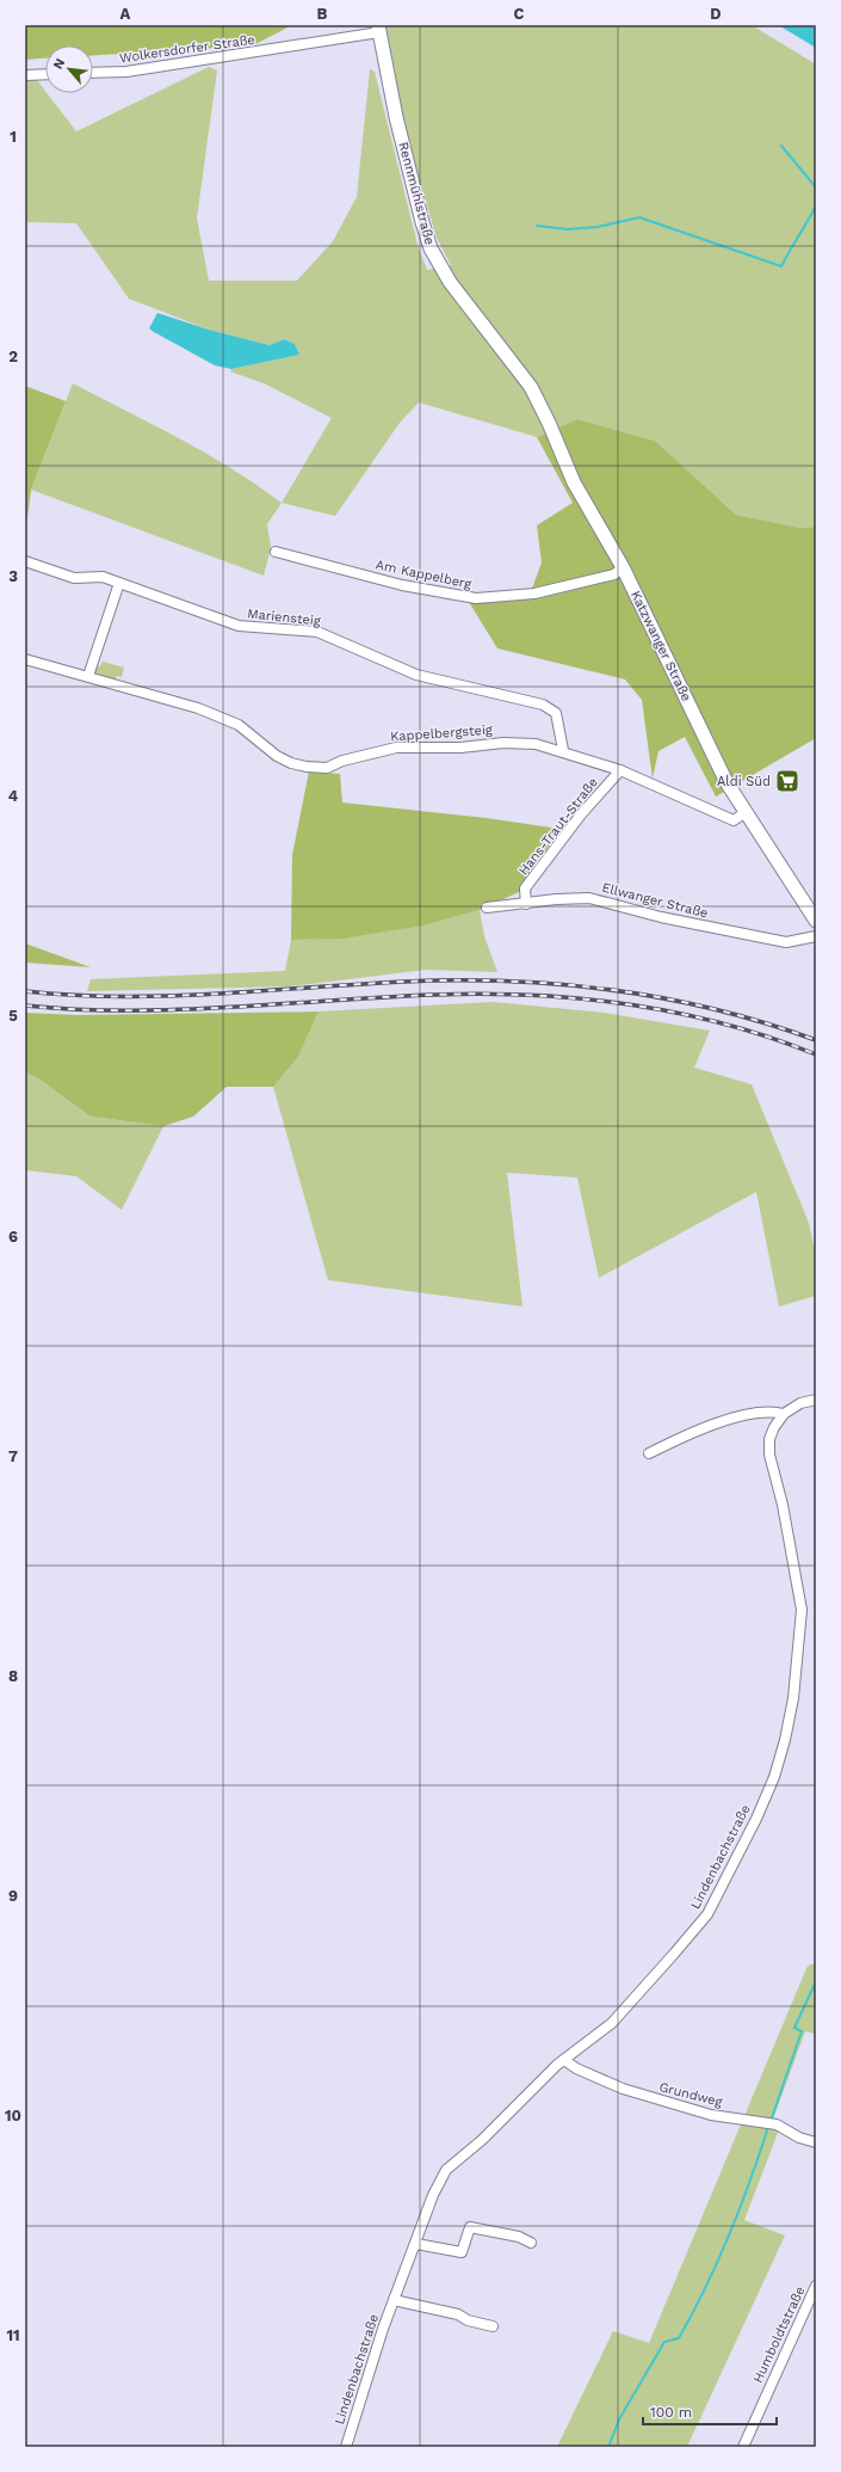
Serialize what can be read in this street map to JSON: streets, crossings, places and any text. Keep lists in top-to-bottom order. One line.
{"streets":{"main road":["Rennmühlstraße","Katzwanger Straße"],"street":["Wolkersdorfer Straße","Am Kappelberg","Mariensteig","Kappelbergsteig","Hans-Traut-Straße","Ellwanger Straße","Lindenbachstraße","Grundweg","Humboldtstraße"]},"crossings":[["Wolkersdorfer Straße","Rennmühlstraße"],["Rennmühlstraße","Katzwanger Straße"],["Am Kappelberg","Katzwanger Straße"],["Mariensteig","Kappelbergsteig"],["Katzwanger Straße","Kappelbergsteig"],["Kappelbergsteig","Hans-Traut-Straße"],["Hans-Traut-Straße","Ellwanger Straße"],["Lindenbachstraße","Grundweg"]],"places":{"supermarket":["Aldi Süd"]},"scale_bar":"100 m","north":"top left","grid":{"columns":["A","B","C","D"],"rows":["1","2","3","4","5","6","7","8","9","10","11"]}}
